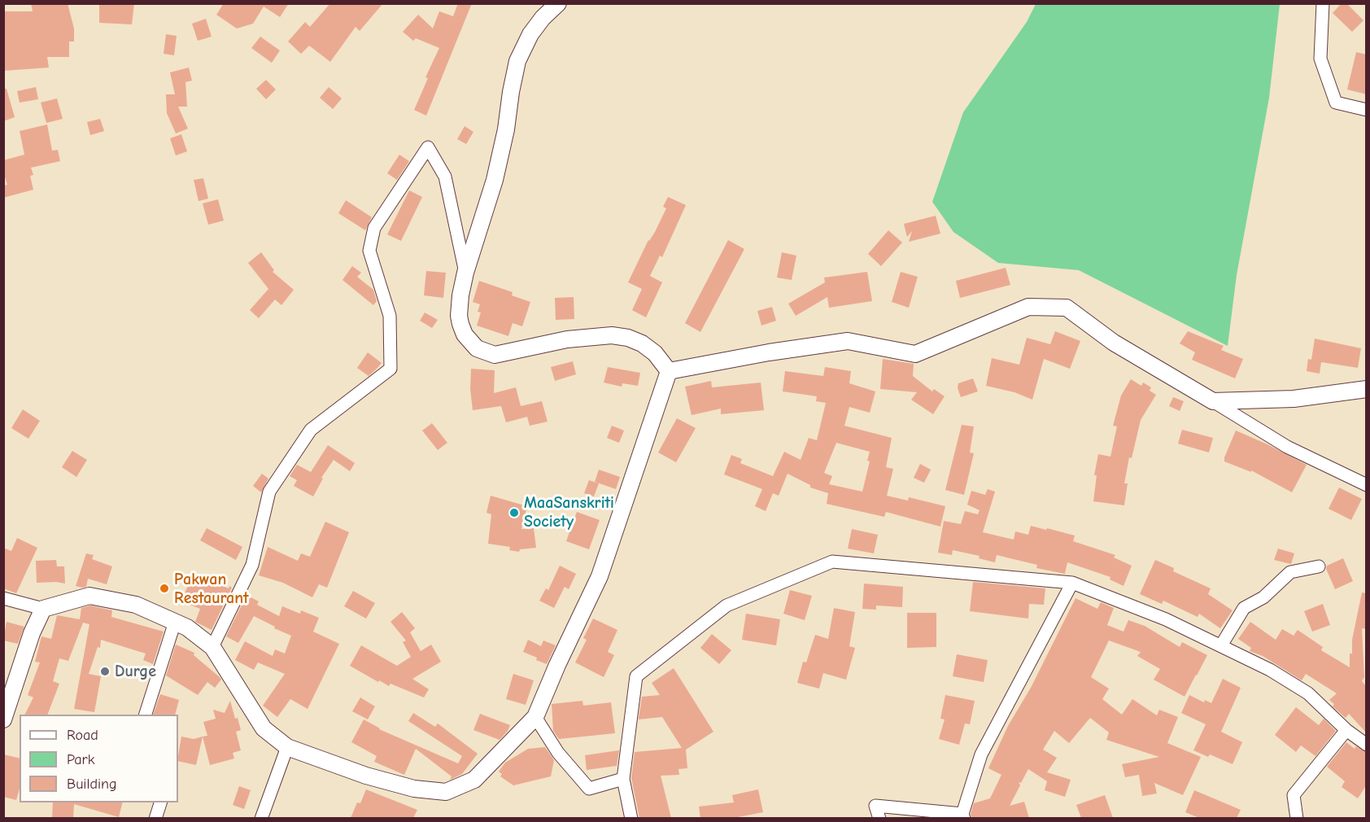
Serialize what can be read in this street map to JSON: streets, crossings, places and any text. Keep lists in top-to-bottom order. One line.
{"places":["MaaSanskriti Society","Pakwan Restaurant","Durge"],"legend":["Road","Park","Building"]}
